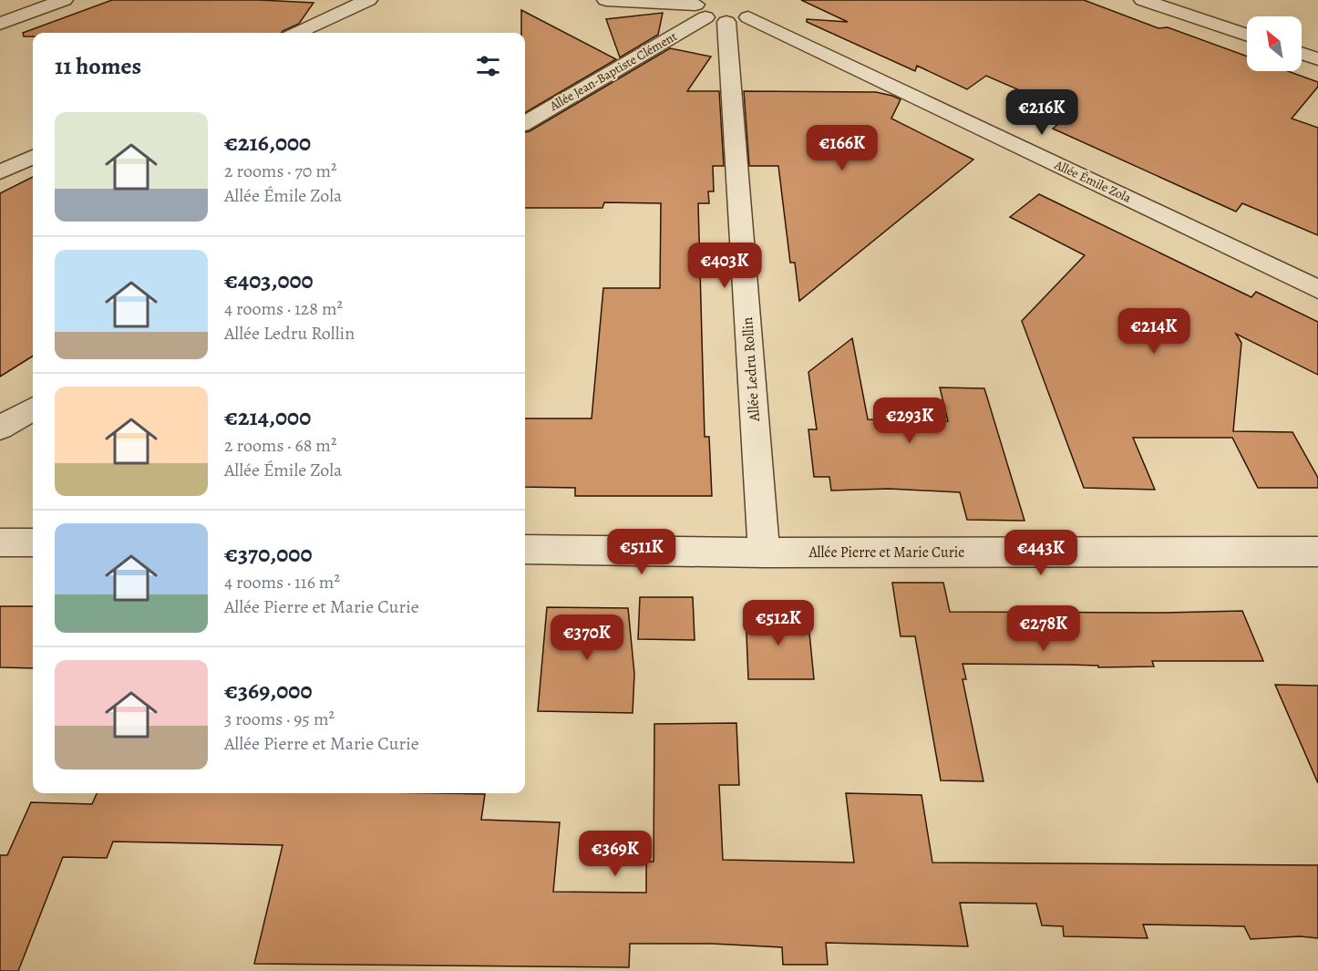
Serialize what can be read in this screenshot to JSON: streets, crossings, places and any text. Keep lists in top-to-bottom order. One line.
{"streets":{"street":["Allée Jean-Baptiste Clément","Allée Émile Zola","Allée Ledru Rollin","Allée Pierre et Marie Curie"]},"crossings":[["Allée Jean-Baptiste Clément","Allée Émile Zola"],["Allée Jean-Baptiste Clément","Allée Ledru Rollin"],["Allée Émile Zola","Allée Ledru Rollin"],["Allée Ledru Rollin","Allée Pierre et Marie Curie"]],"north":"top left","page":{"heading":"11 homes","price":["€216K","€166K","€403K","€214K","€293K","€511K","€443K","€512K","€278K","€370K","€369K"],"list":[{"name":"€216,000","note":"2 rooms · 70 m² · Allée Émile Zola"},{"name":"€403,000","note":"4 rooms · 128 m² · Allée Ledru Rollin"},{"name":"€214,000","note":"2 rooms · 68 m² · Allée Émile Zola"},{"name":"€370,000","note":"4 rooms · 116 m² · Allée Pierre et Marie Curie"},{"name":"€369,000","note":"3 rooms · 95 m² · Allée Pierre et Marie Curie"}]}}
